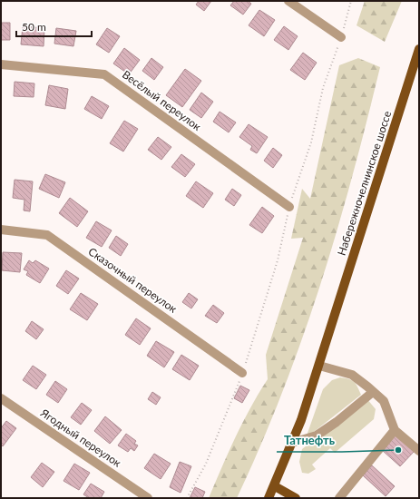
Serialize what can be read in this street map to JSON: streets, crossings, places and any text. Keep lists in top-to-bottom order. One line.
{"streets":{"main road":["Набережночелнинское шоссе"],"street":["Весёлый переулок","Сказочный переулок","Ягодный переулок"]},"places":["Татнефть"],"scale_bar":"50 m"}
